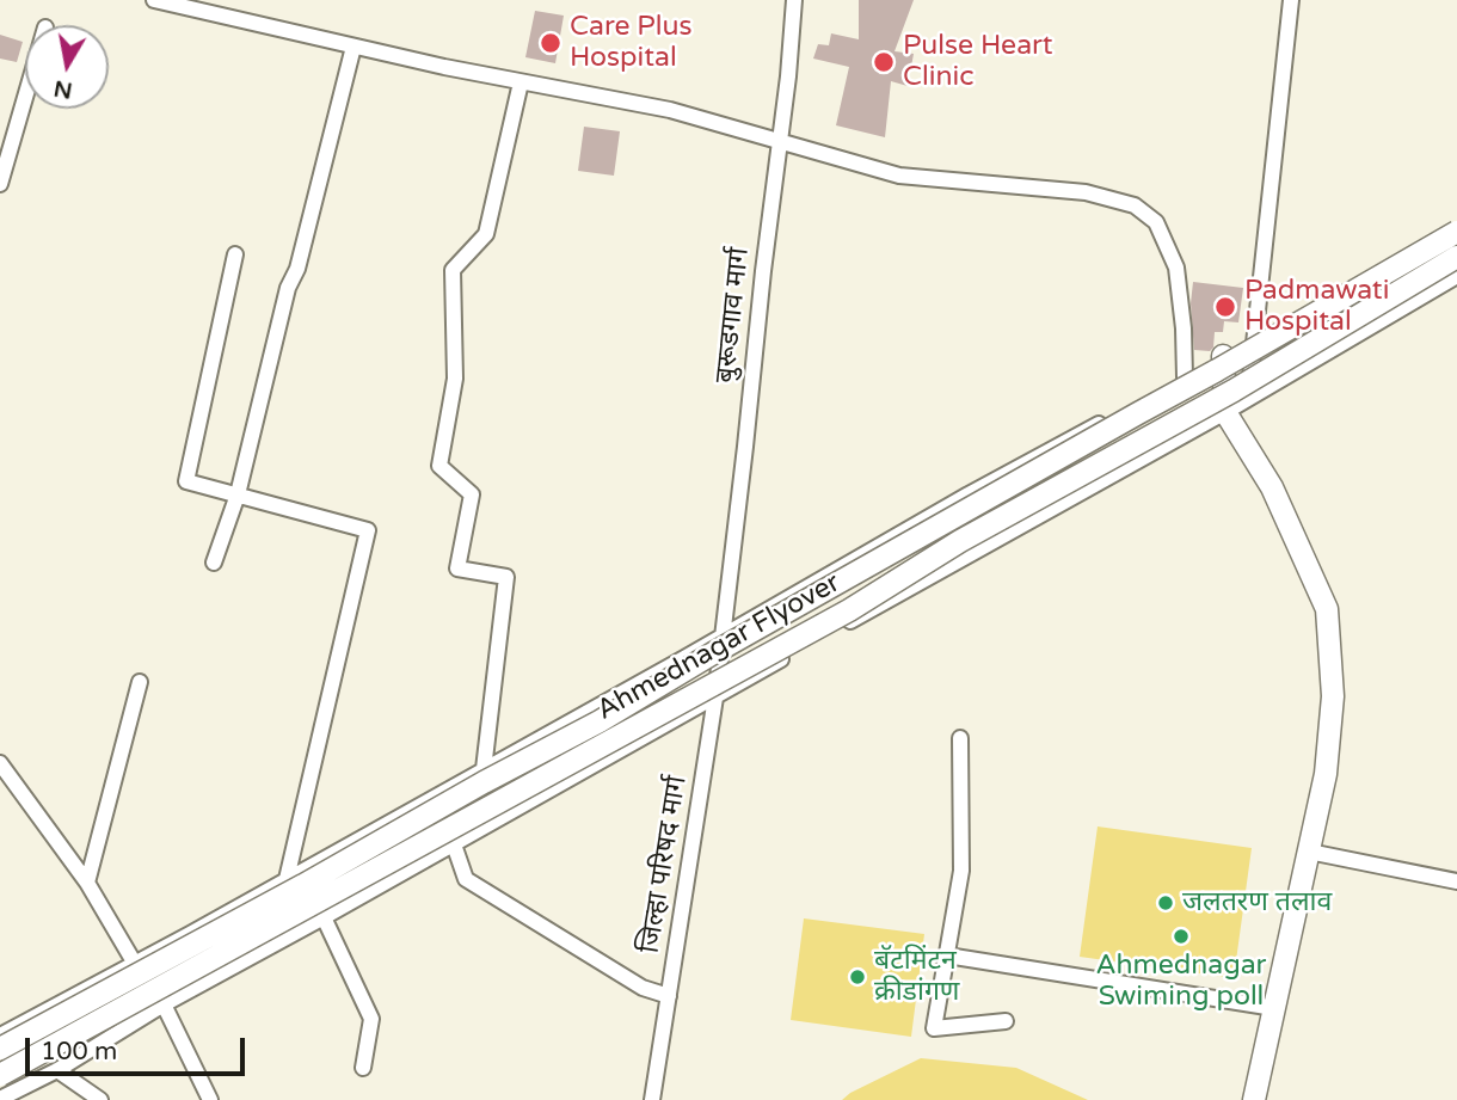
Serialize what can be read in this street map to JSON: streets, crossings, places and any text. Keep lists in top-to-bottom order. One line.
{"streets":{"highway":["Ahmednagar Flyover"],"street":["बुरूडगाव मार्ग","जिल्हा परिषद मार्ग"]},"crossings":[["बुरूडगाव मार्ग","जिल्हा परिषद मार्ग"]],"places":["Care Plus Hospital","Pulse Heart Clinic","Padmawati Hospital","जलतरण तलाव","Ahmednagar Swiming poll","बॅटमिंटन क्रीडांगण"],"scale_bar":"100 m","north":"bottom"}
